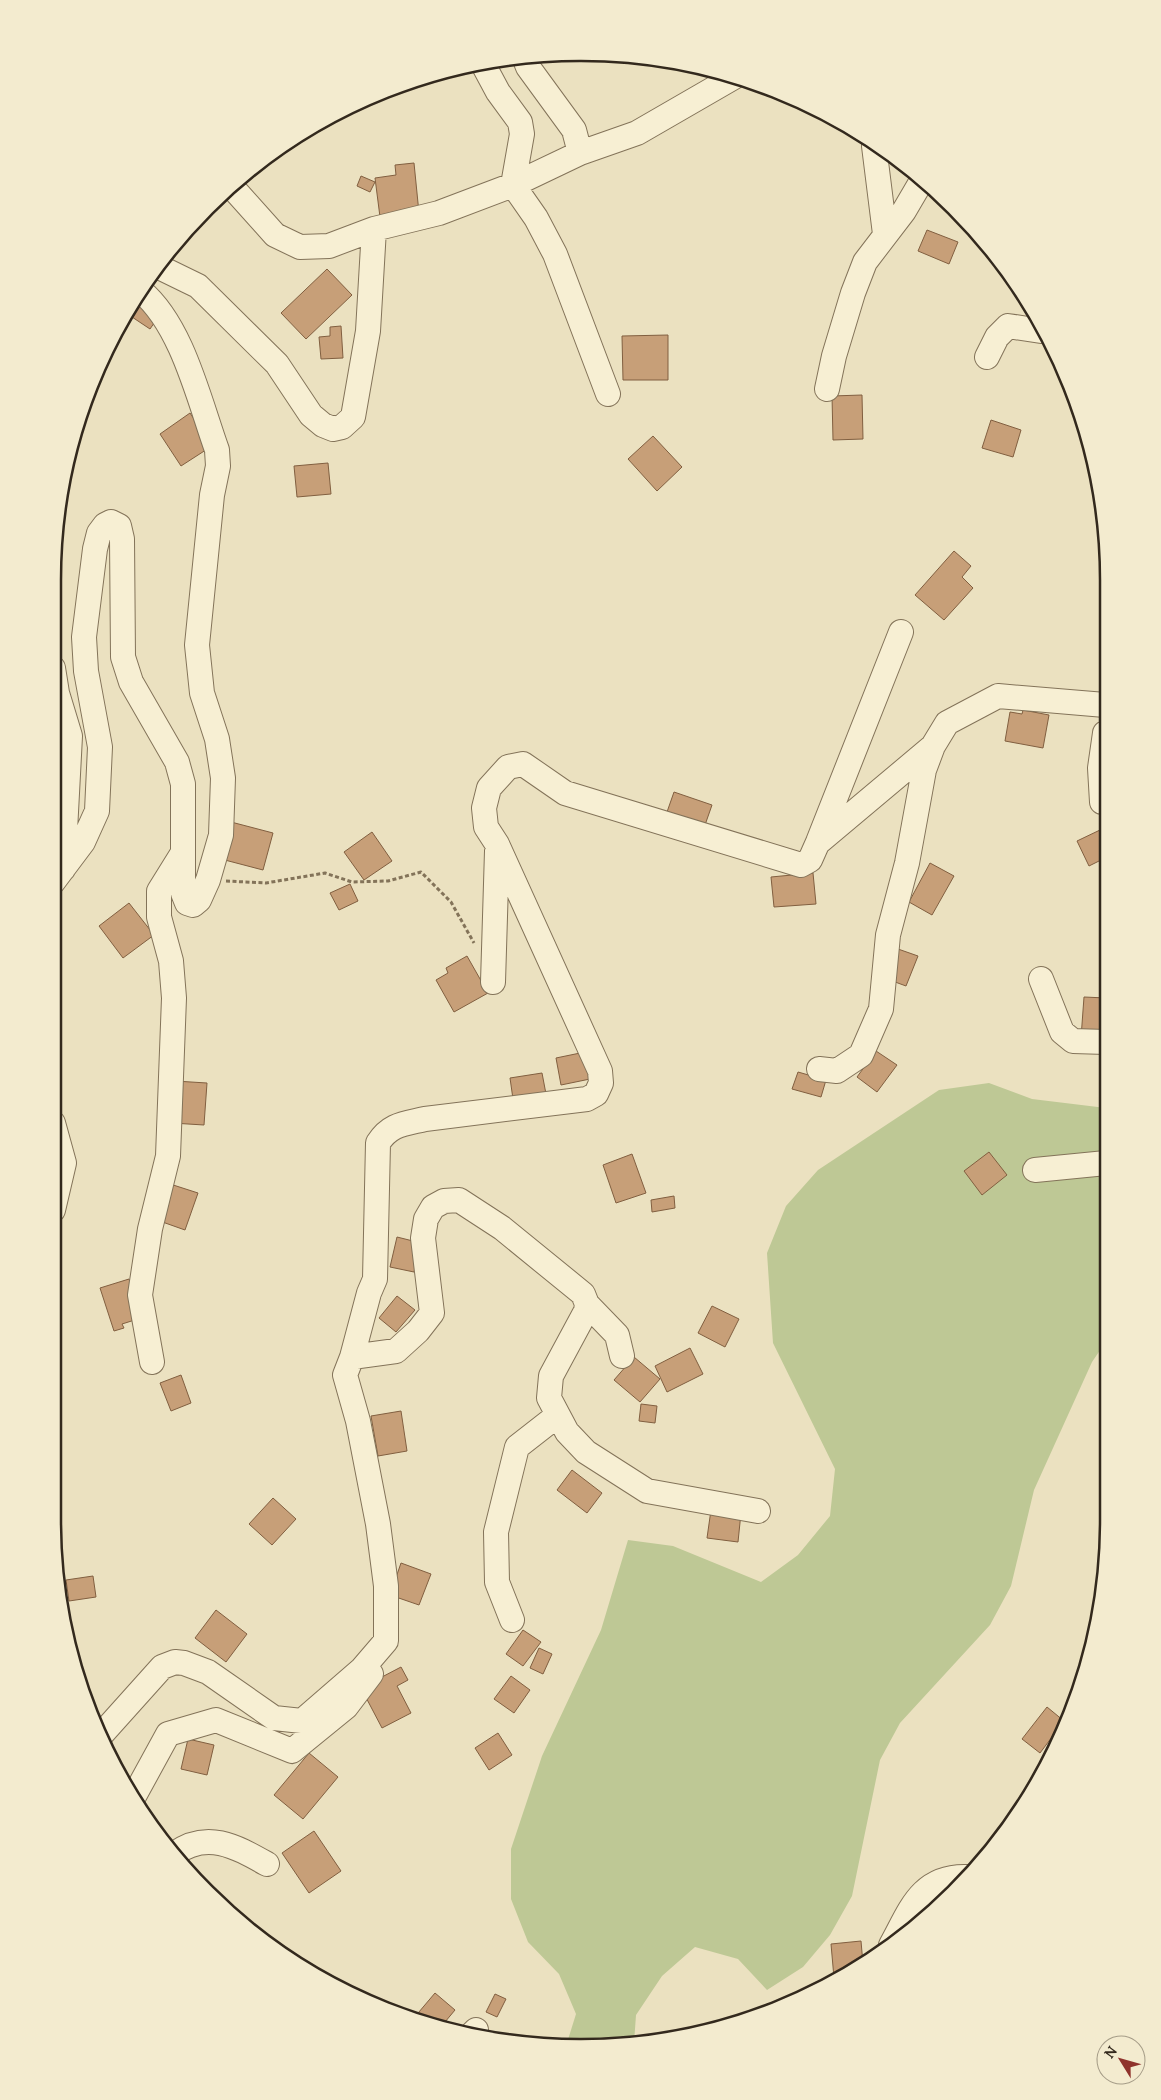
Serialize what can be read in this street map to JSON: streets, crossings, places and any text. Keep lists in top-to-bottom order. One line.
{"north":"top left"}
